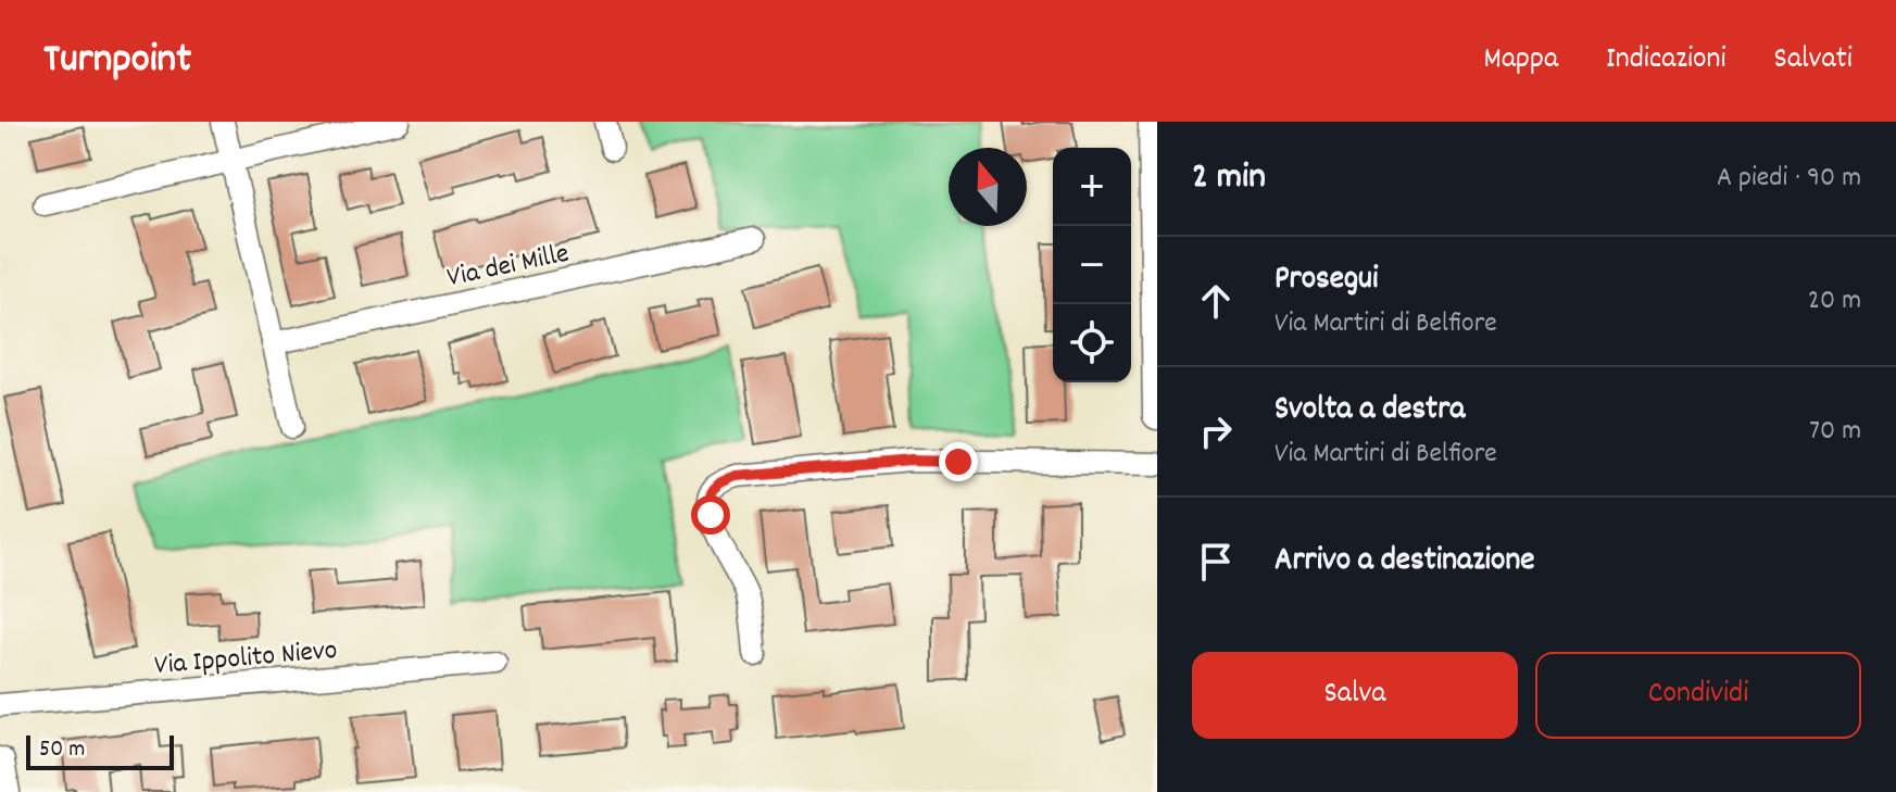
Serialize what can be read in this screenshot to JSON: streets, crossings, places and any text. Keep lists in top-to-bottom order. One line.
{"streets":{"street":["Via dei Mille","Via Ippolito Nievo"]},"scale_bar":"50 m","north":"top","page":{"header":"Turnpoint","nav":["Mappa","Indicazioni","Salvati"],"heading":["2 min","A piedi · 90 m"],"map_buttons":["+","−"],"list":[["Prosegui","Via Martiri di Belfiore","20 m"],["Svolta a destra","Via Martiri di Belfiore","70 m"],"Arrivo a destinazione"],"buttons":["Salva","Condividi"],"scale":"50 m"}}
